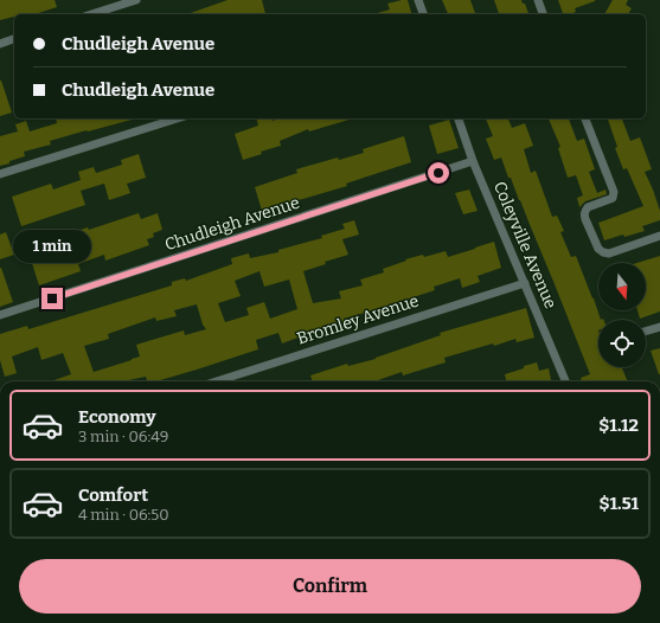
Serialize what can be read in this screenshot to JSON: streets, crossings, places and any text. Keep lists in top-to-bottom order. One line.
{"streets":{"street":["Chudleigh Avenue","Coleyville Avenue","Bromley Avenue"]},"crossings":[["Chudleigh Avenue","Coleyville Avenue"],["Coleyville Avenue","Bromley Avenue"]],"north":"bottom","page":{"banner":["Chudleigh Avenue","Chudleigh Avenue"],"bubble":"1 min","list":[{"name":"Economy","note":"3 min · 06:49","value":"$1.12"},{"name":"Comfort","note":"4 min · 06:50","value":"$1.51"}],"buttons":"Confirm"}}
